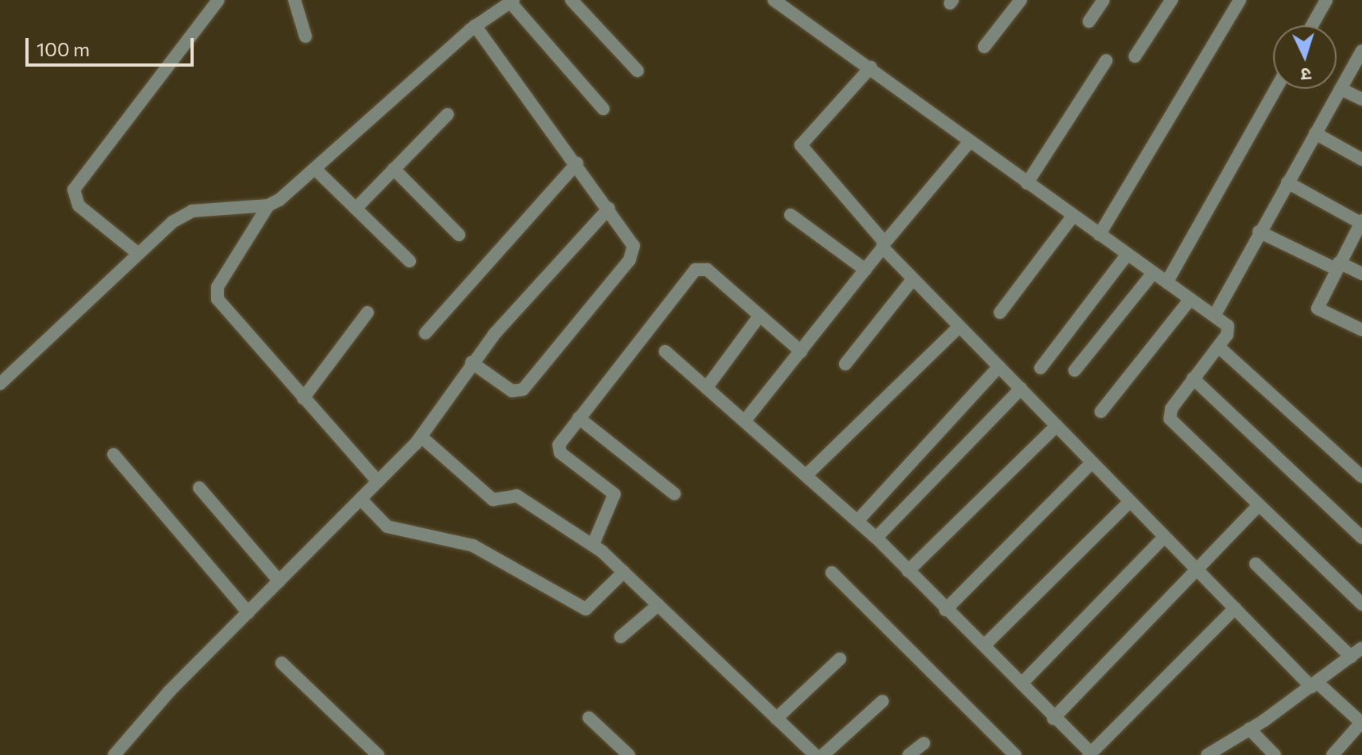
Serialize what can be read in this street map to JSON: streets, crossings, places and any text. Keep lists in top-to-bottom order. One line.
{"scale_bar":"100 m","north":"bottom"}
